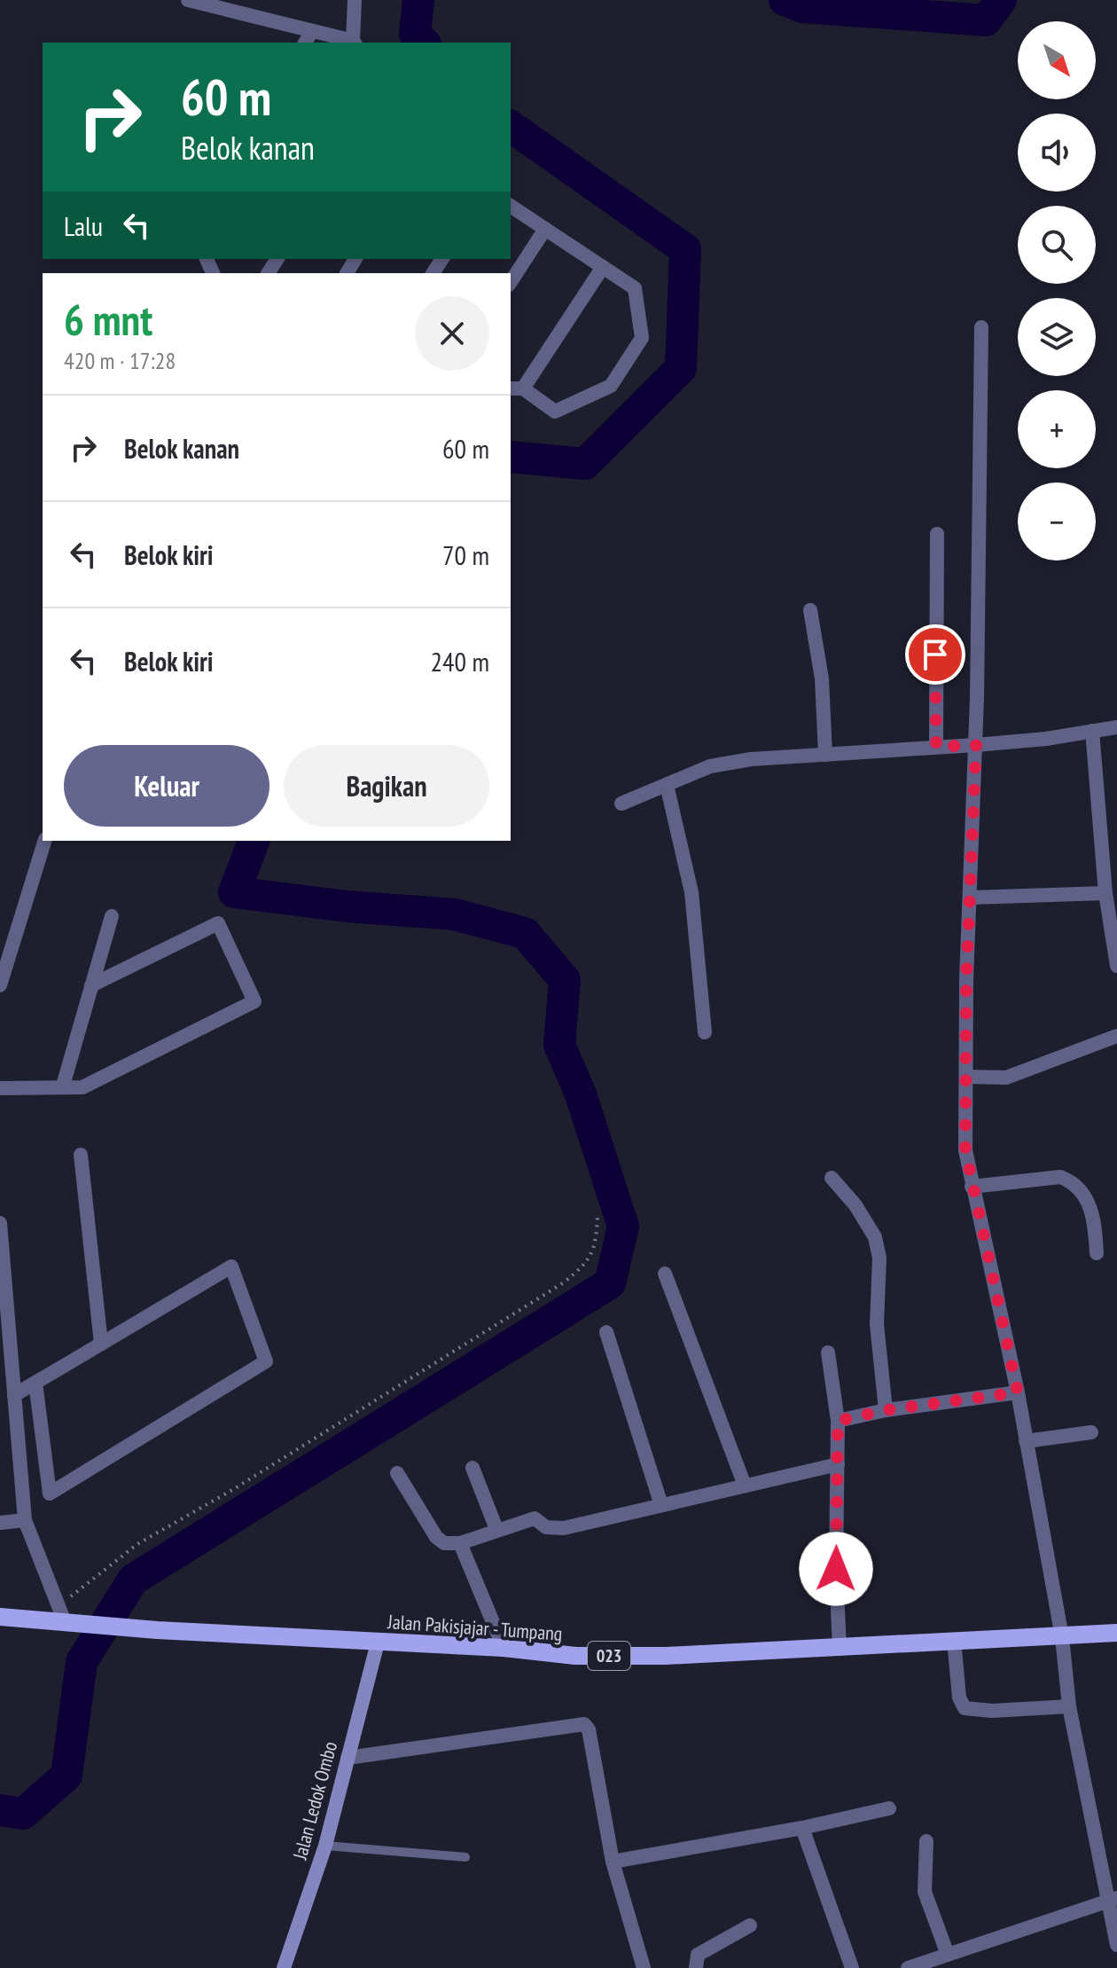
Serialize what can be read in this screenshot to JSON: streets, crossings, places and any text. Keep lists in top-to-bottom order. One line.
{"streets":{"main road":["Jalan Pakisjajar - Tumpang","023"],"street":["Jalan Ledok Ombo"]},"crossings":[["Jalan Pakisjajar - Tumpang","Jalan Ledok Ombo"]],"north":"bottom right","page":{"map_buttons":["+","−"],"turn":["60 m","Belok kanan"],"then":"Lalu","heading":["6 mnt","420 m · 17:28"],"list":[{"name":"Belok kanan","value":"60 m"},{"name":"Belok kiri","value":"70 m"},{"name":"Belok kiri","value":"240 m"}],"buttons":["Keluar","Bagikan"]}}
